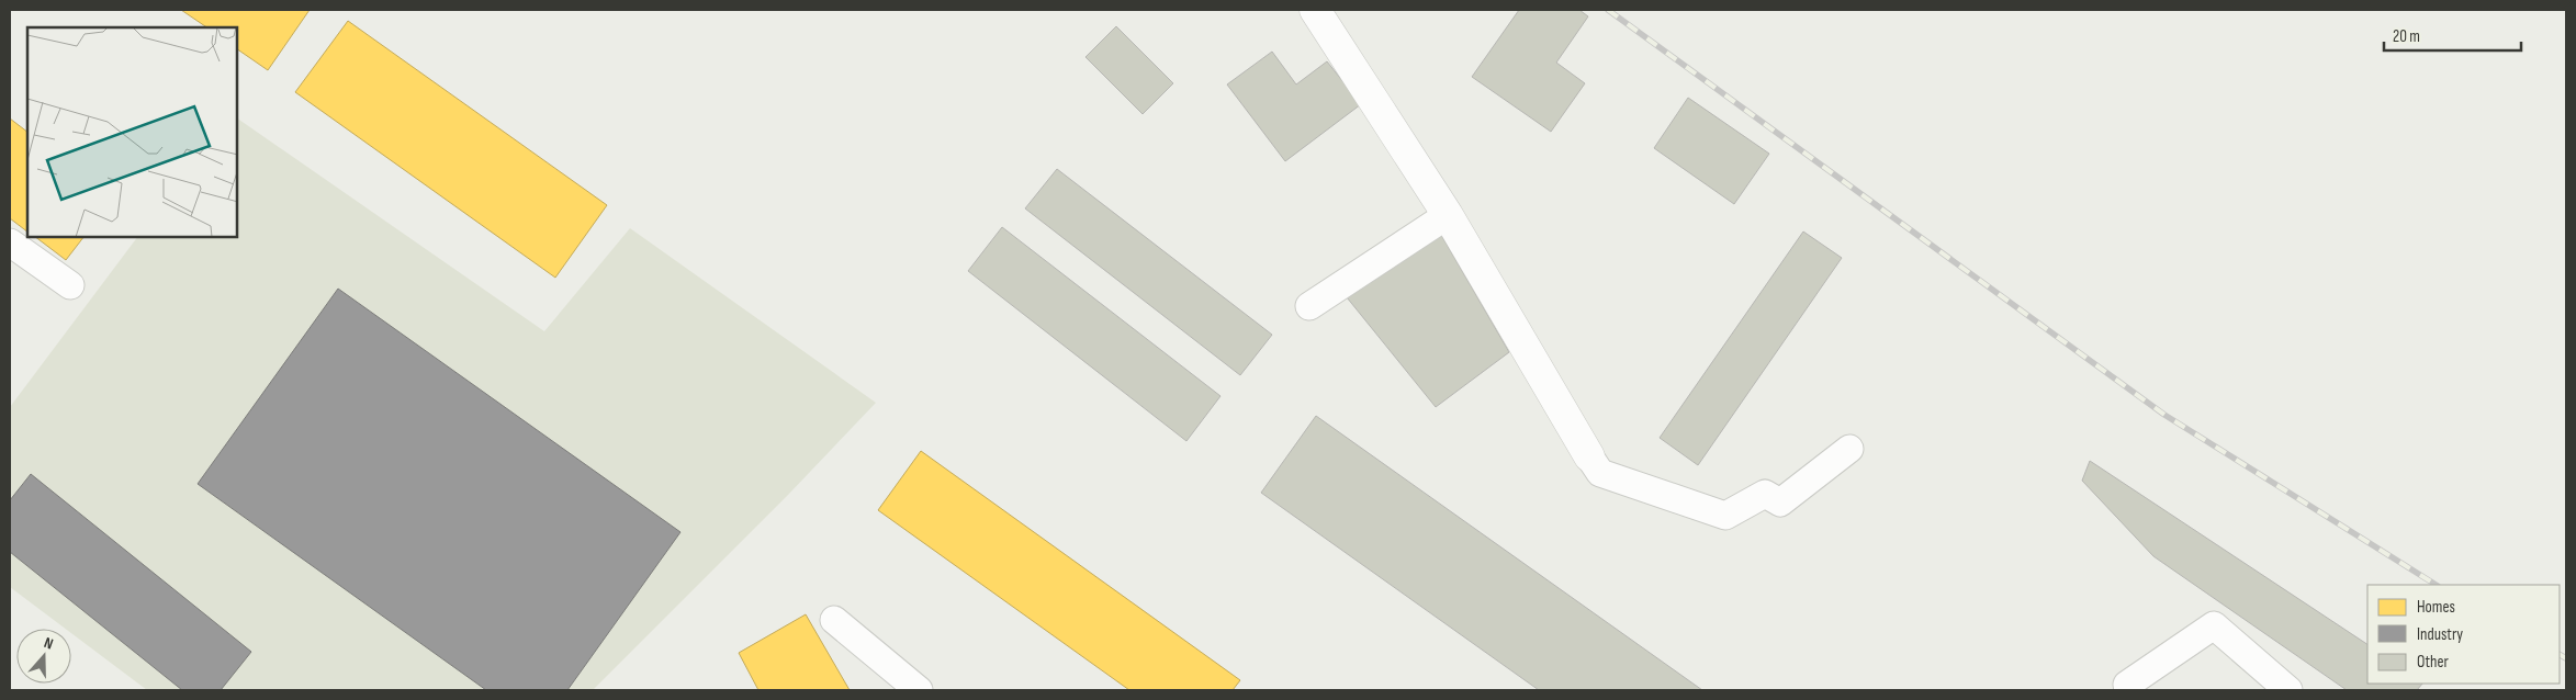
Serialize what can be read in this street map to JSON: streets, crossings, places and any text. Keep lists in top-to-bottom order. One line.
{"legend":["Homes","Industry","Other"],"scale_bar":"20 m","north":"top"}
